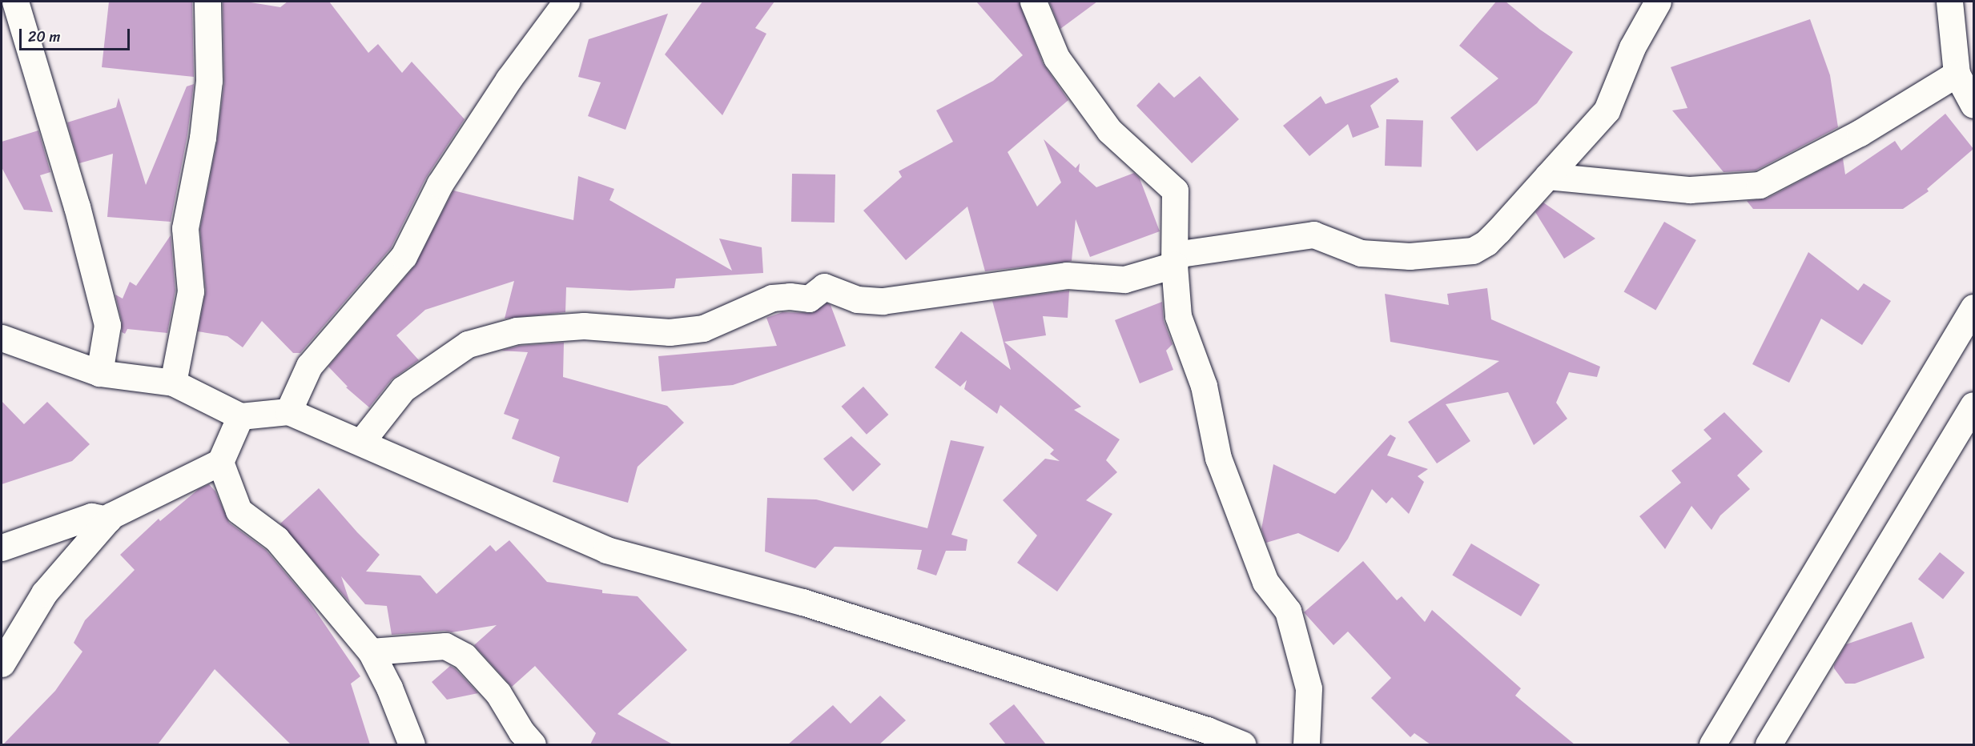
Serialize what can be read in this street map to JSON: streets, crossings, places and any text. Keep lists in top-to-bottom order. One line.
{"scale_bar":"20 m"}
